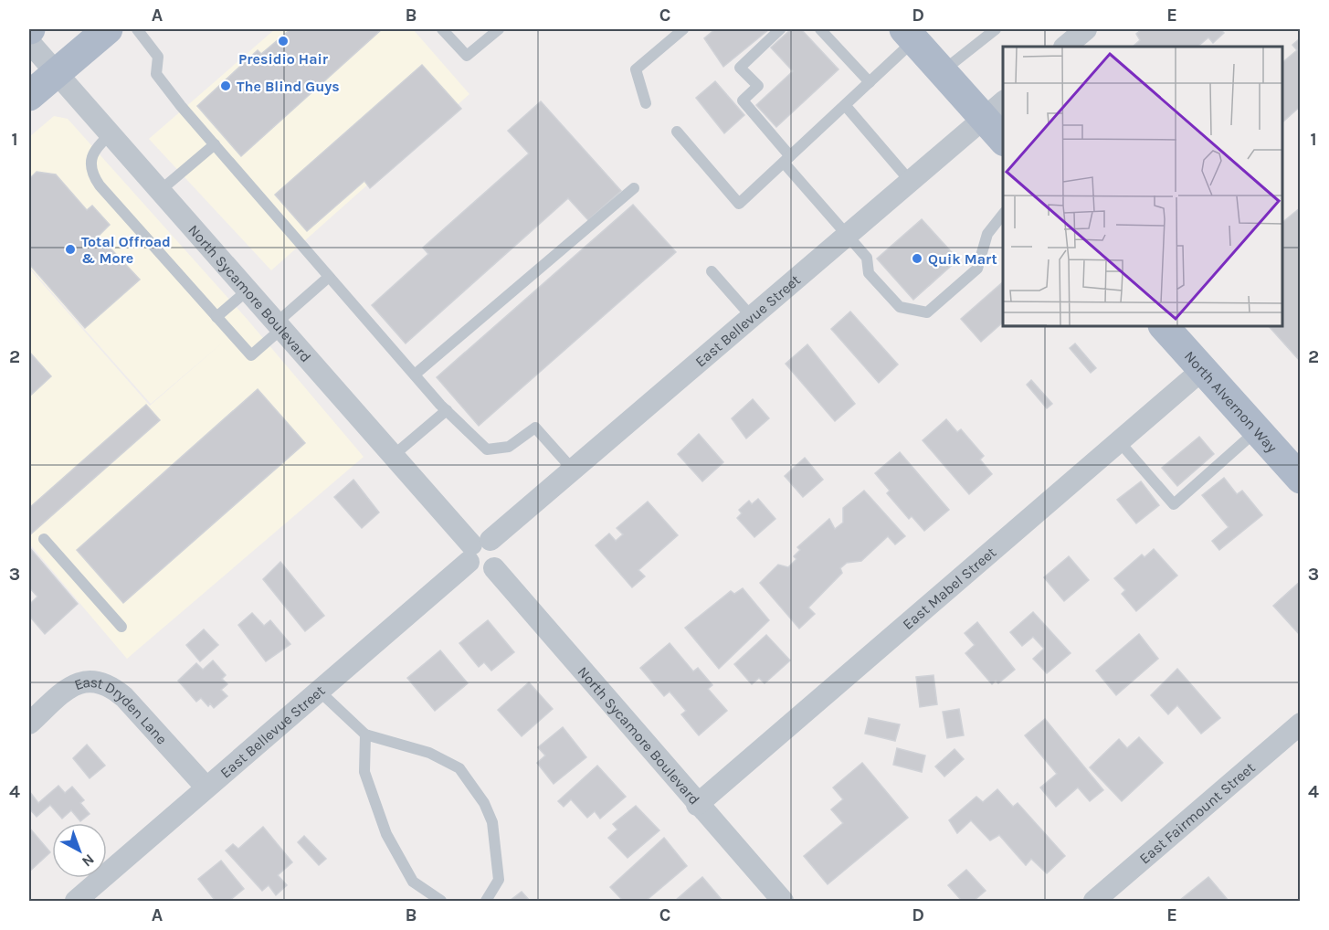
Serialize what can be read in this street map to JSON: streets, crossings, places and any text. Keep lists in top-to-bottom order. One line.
{"streets":{"main road":["North Alvernon Way"],"street":["North Sycamore Boulevard","East Bellevue Street","East Mabel Street","East Dryden Lane","East Fairmount Street"]},"crossings":[["North Sycamore Boulevard","East Bellevue Street"],["North Sycamore Boulevard","East Mabel Street"],["East Bellevue Street","East Dryden Lane"],["North Alvernon Way","East Mabel Street"]],"places":["Presidio Hair","The Blind Guys","Total Offroad & More","Quik Mart"],"north":"bottom right","grid":{"columns":["A","B","C","D","E"],"rows":["1","2","3","4"]}}
